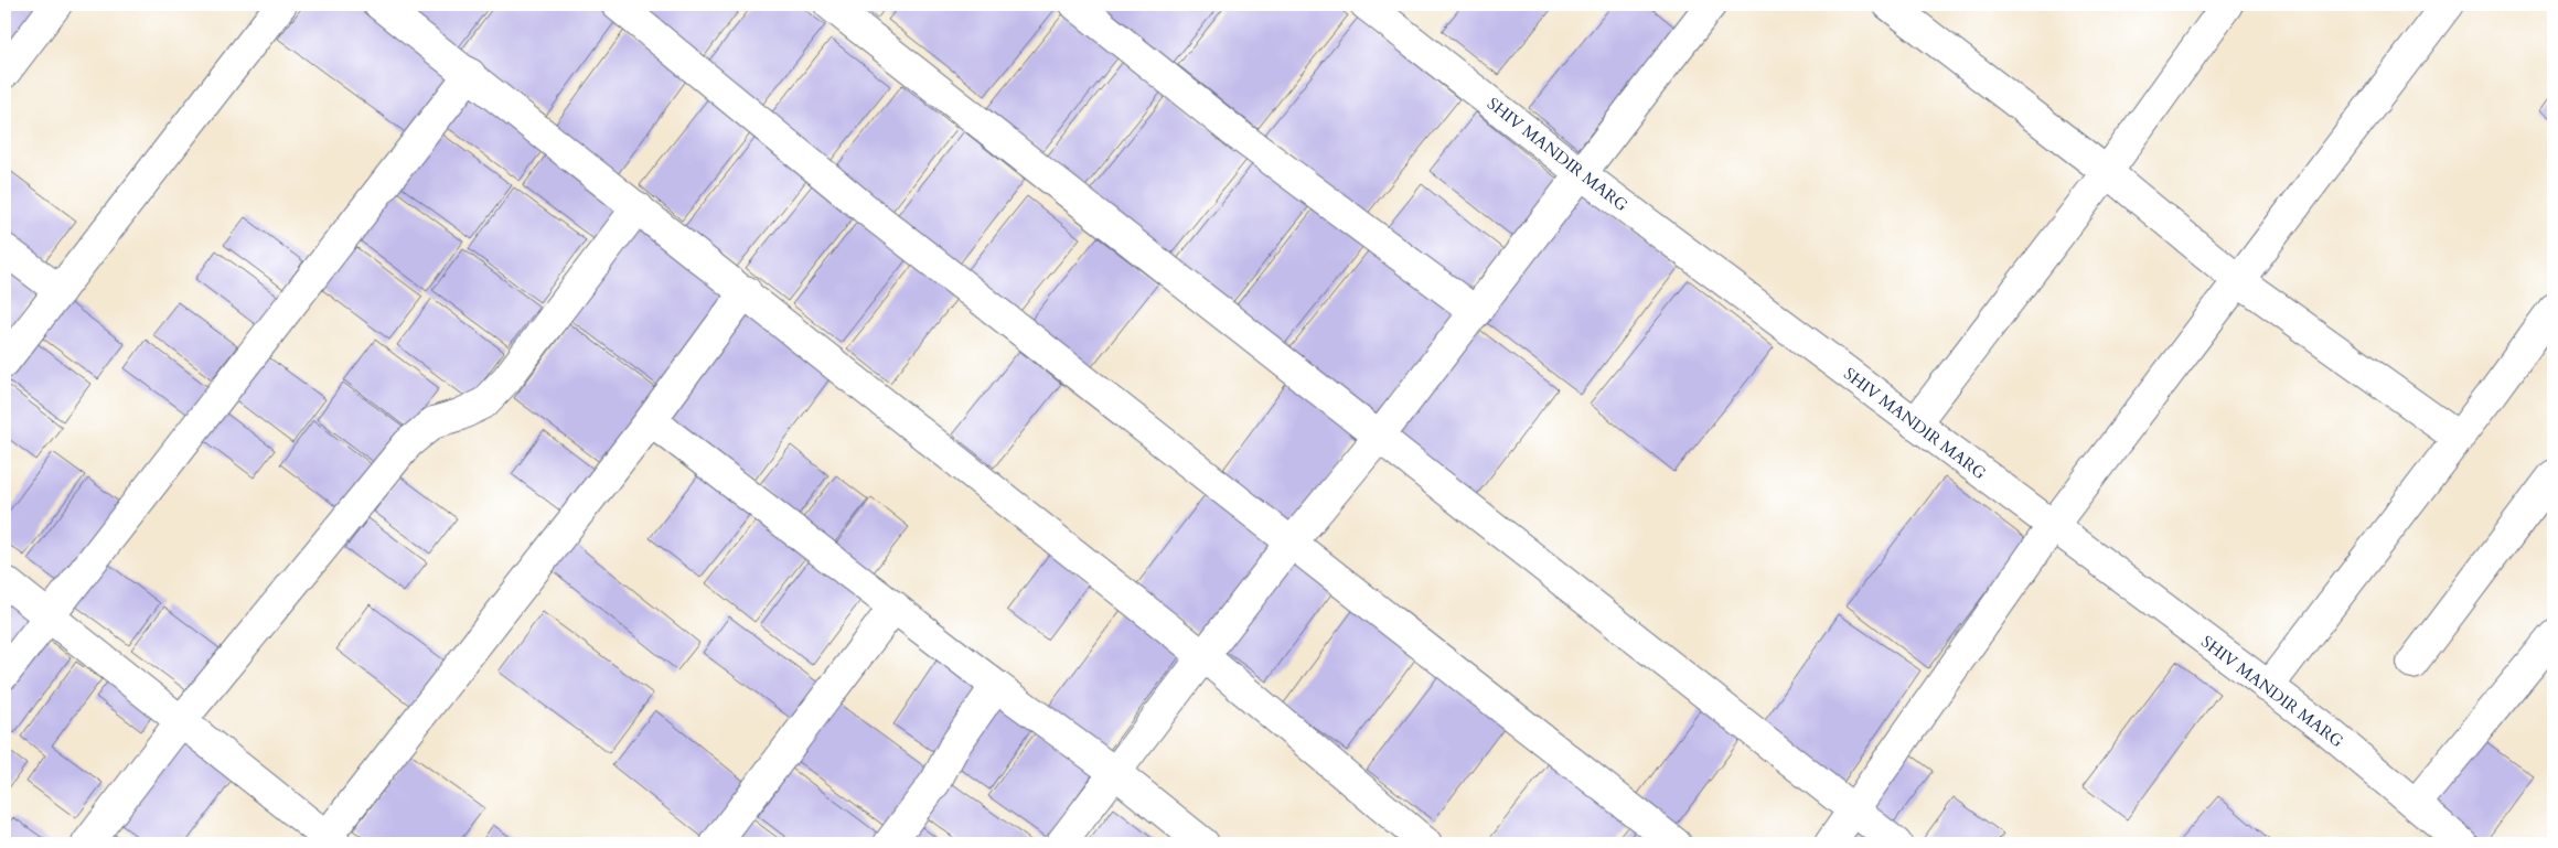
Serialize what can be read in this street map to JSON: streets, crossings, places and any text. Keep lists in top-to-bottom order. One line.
{"streets":{"street":["SHIV MANDIR MARG"]}}
